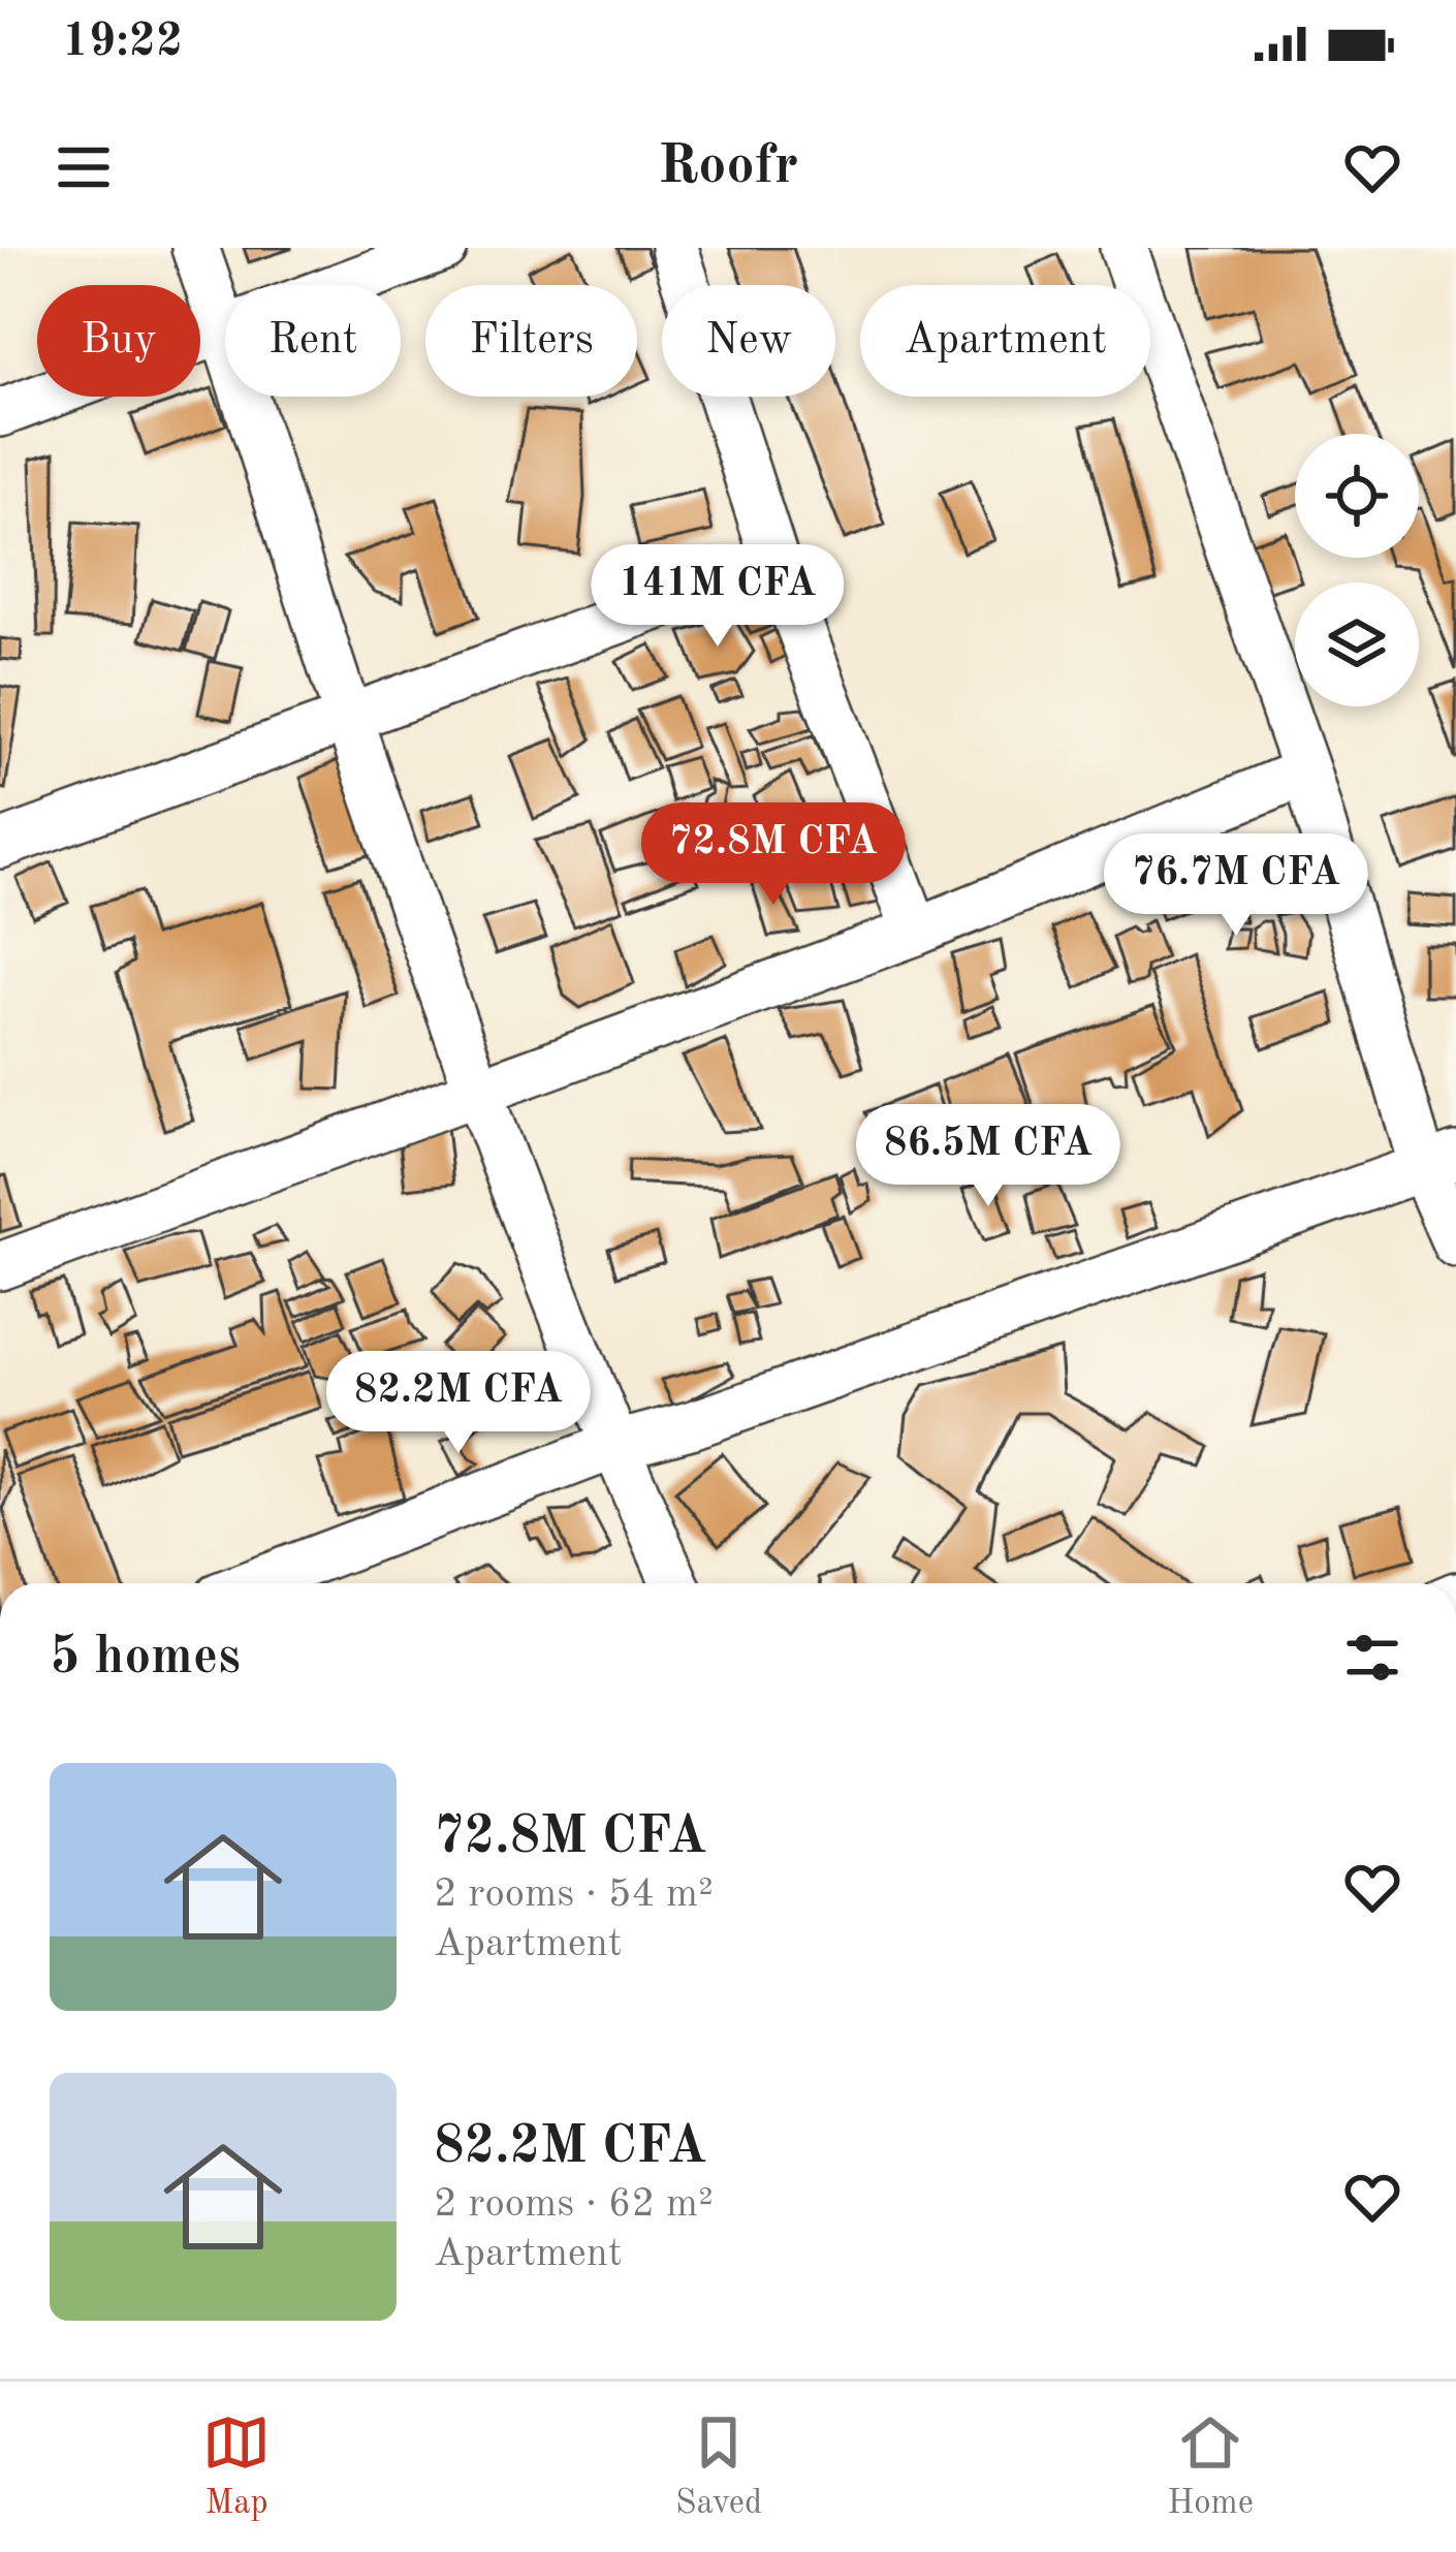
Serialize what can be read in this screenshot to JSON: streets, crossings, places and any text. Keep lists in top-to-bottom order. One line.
{"page":{"status":"19:22","header":"Roofr","chip":["Buy","Rent","Filters","New","Apartment"],"price":["141M CFA","72.8M CFA","76.7M CFA","86.5M CFA","82.2M CFA"],"heading":"5 homes","list":[{"name":"72.8M CFA","note":"2 rooms · 54 m² · Apartment"},{"name":"82.2M CFA","note":"2 rooms · 62 m² · Apartment"}],"tabs":["Map","Saved","Home"]}}
